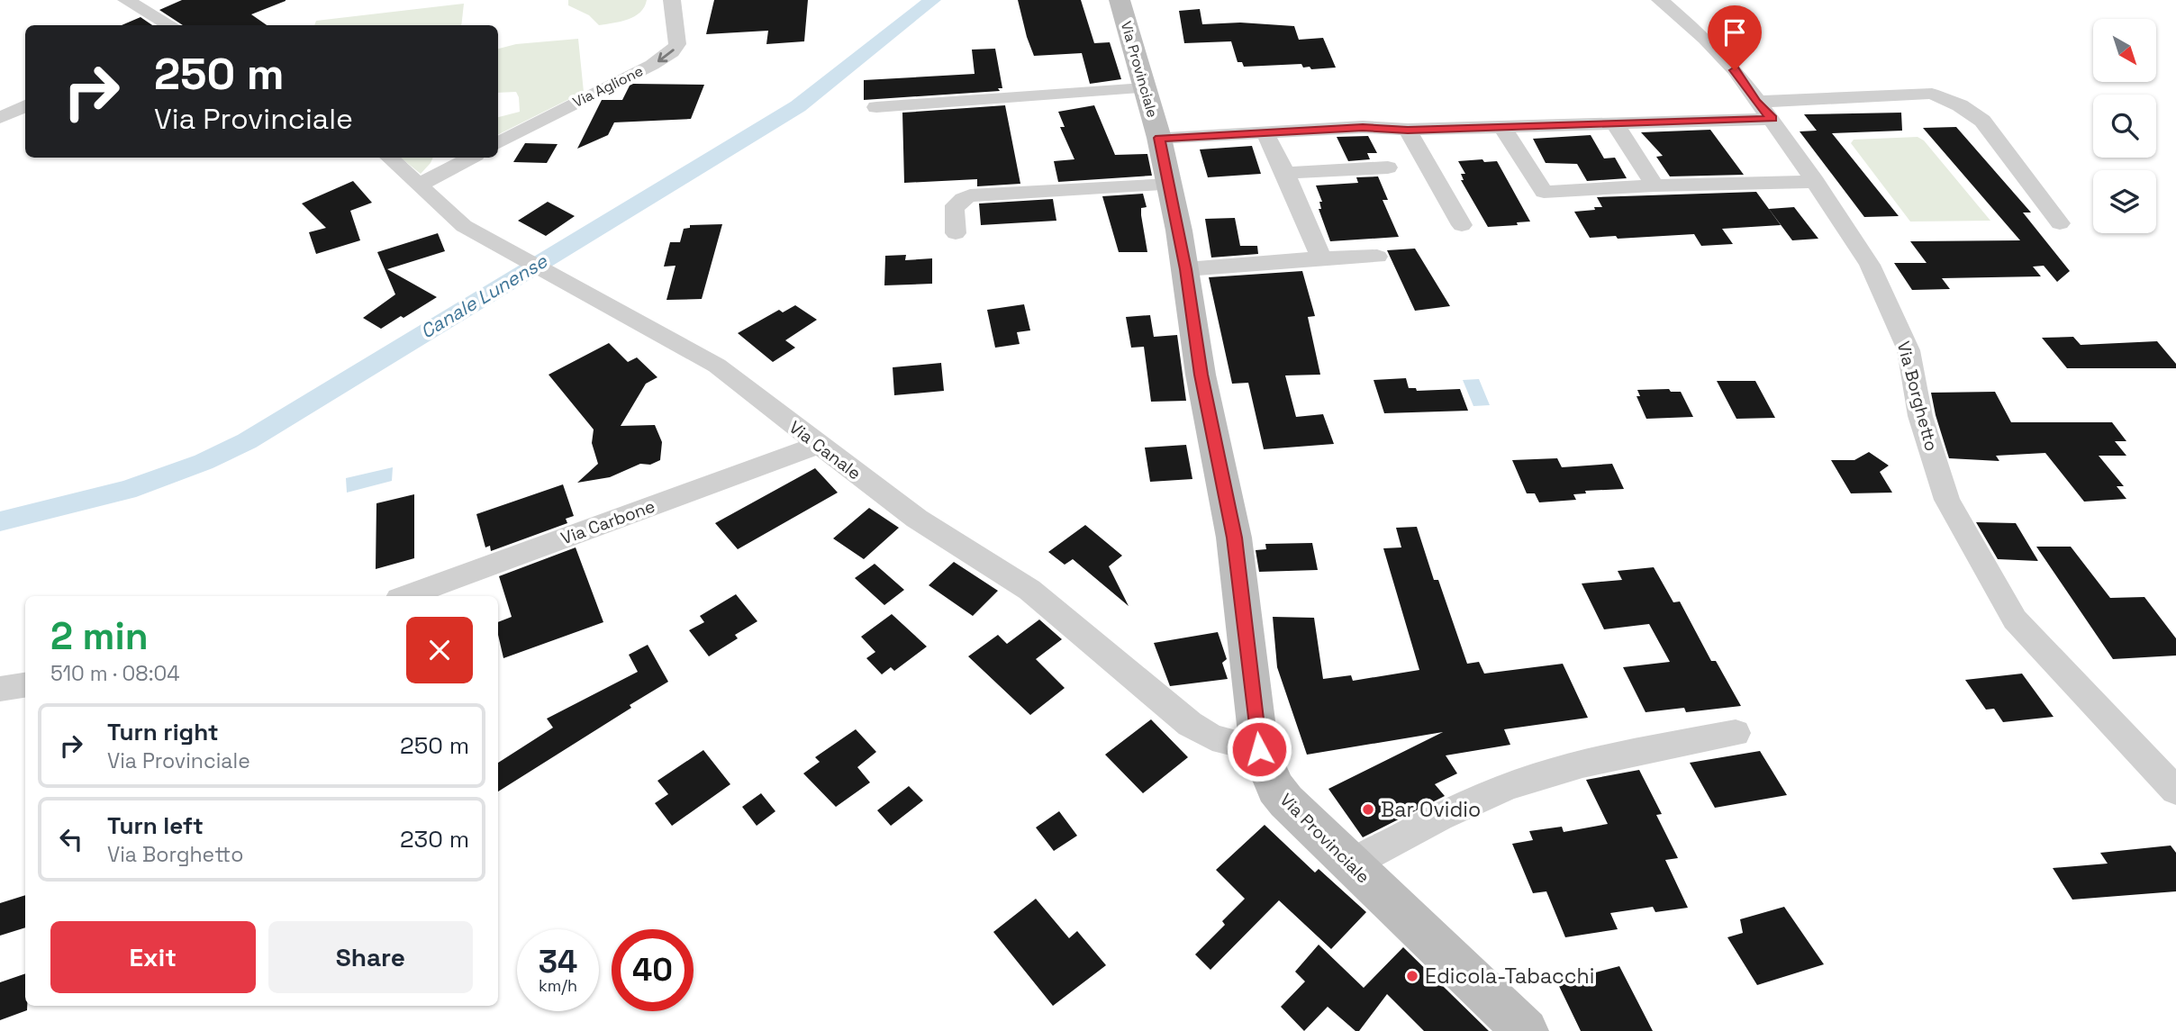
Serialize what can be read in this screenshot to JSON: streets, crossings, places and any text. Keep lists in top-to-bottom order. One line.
{"streets":{"street":["Via Provinciale","Via Aglione","Via Borghetto","Via Canale","Via Carbone"]},"crossings":[["Via Provinciale","Via Borghetto"],["Via Provinciale","Via Canale"],["Via Canale","Via Carbone"]],"one_way":["Via Aglione"],"water":["Canale Lunense"],"places":["Bar Ovidio","Edicola-Tabacchi"],"north":"bottom right","page":{"turn":["250 m","Via Provinciale"],"heading":["2 min","510 m · 08:04"],"list":[{"name":"Turn right","note":"Via Provinciale","value":"250 m"},{"name":"Turn left","note":"Via Borghetto","value":"230 m"}],"buttons":["Exit","Share"],"speed":"34 km/h","limit":"40"}}
